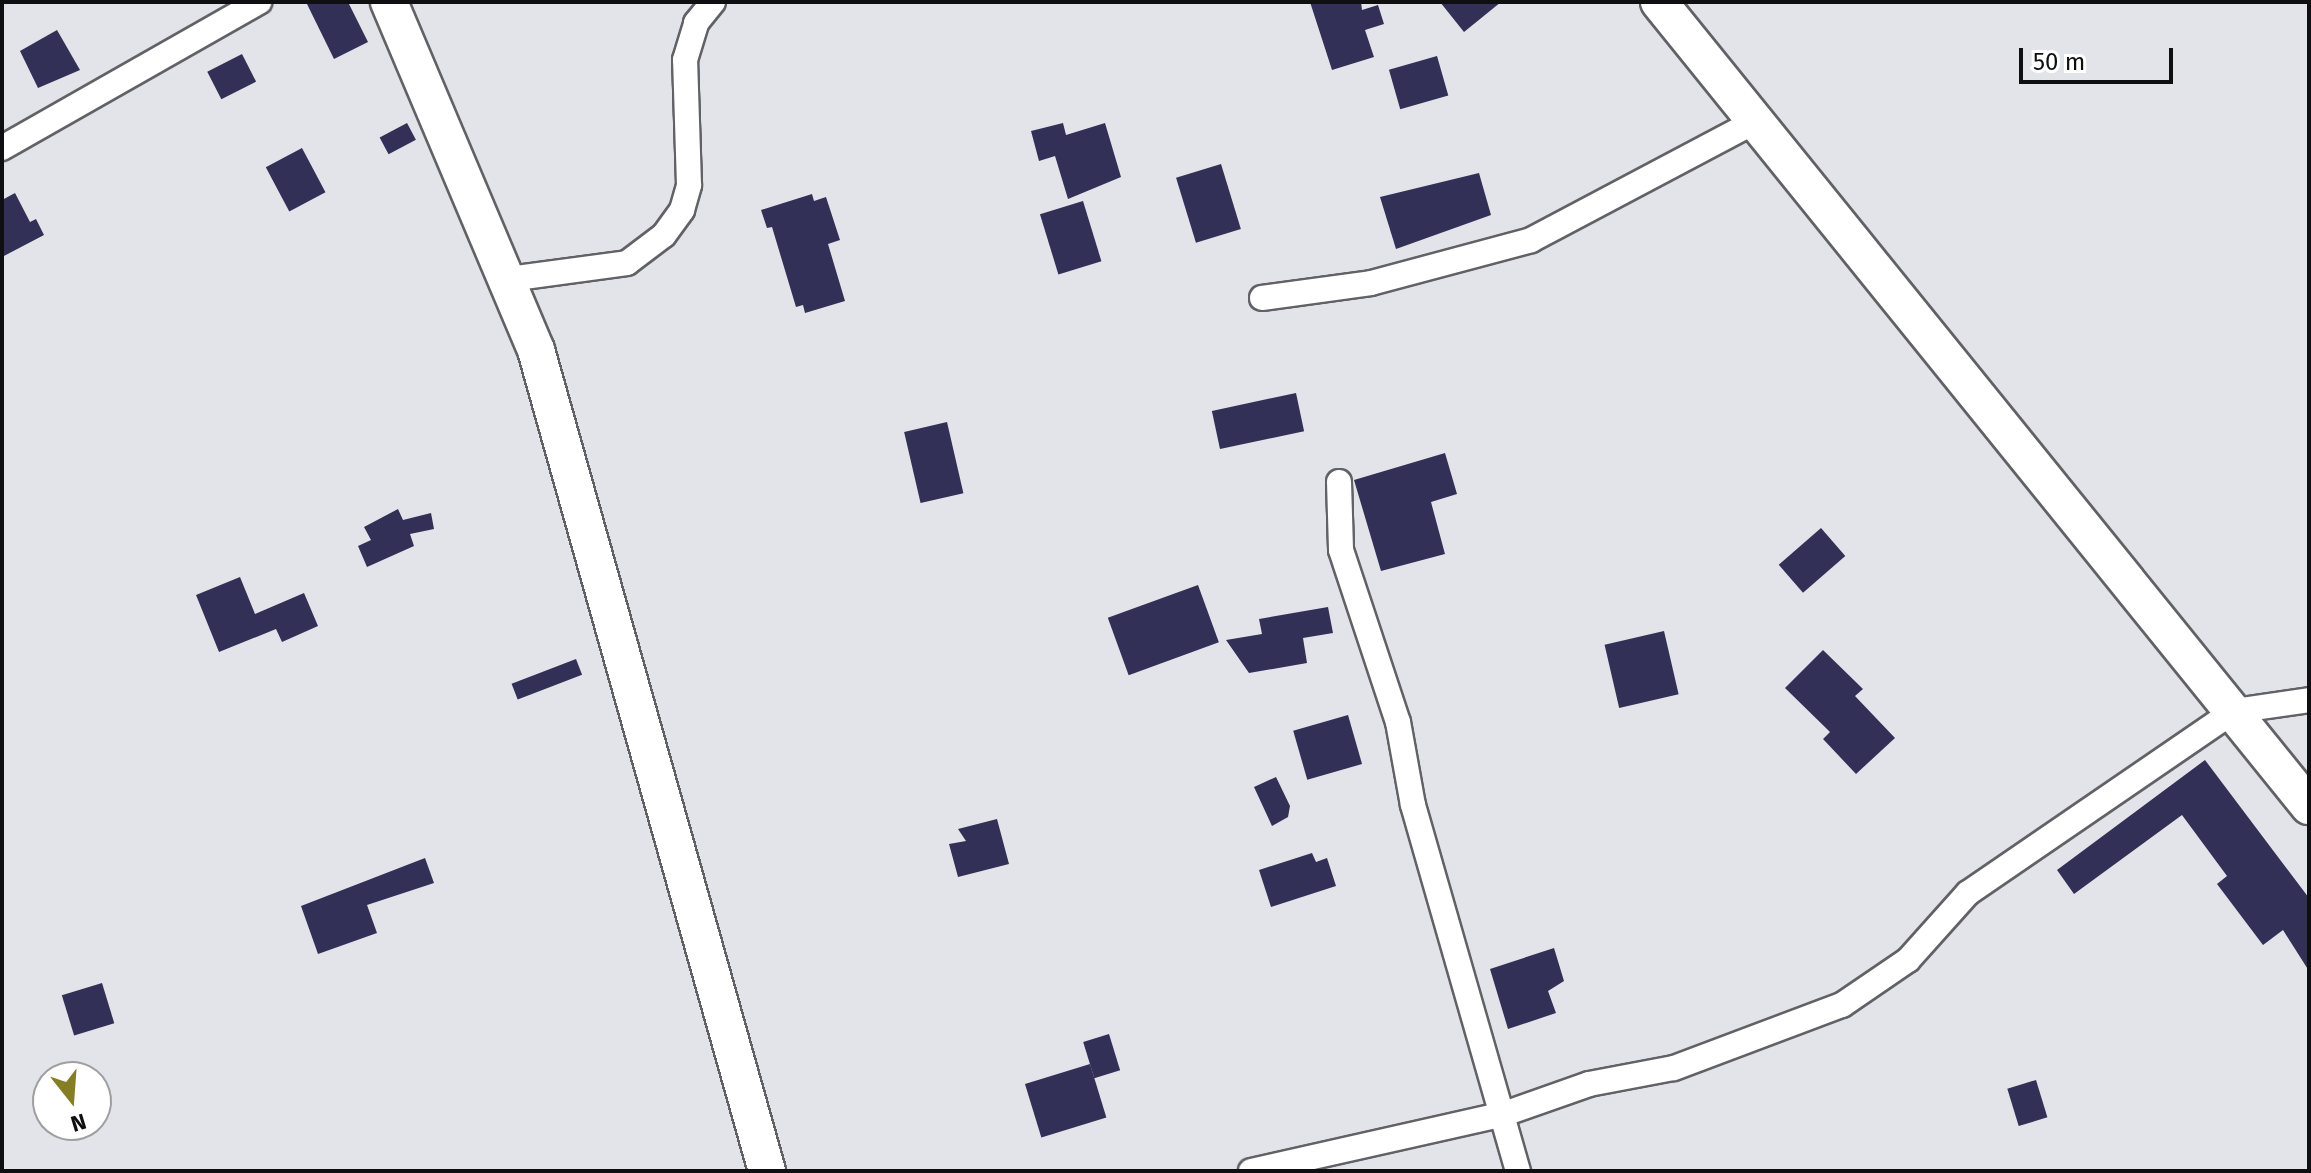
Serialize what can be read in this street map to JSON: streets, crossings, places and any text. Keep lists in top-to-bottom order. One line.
{"scale_bar":"50 m","north":"bottom"}
